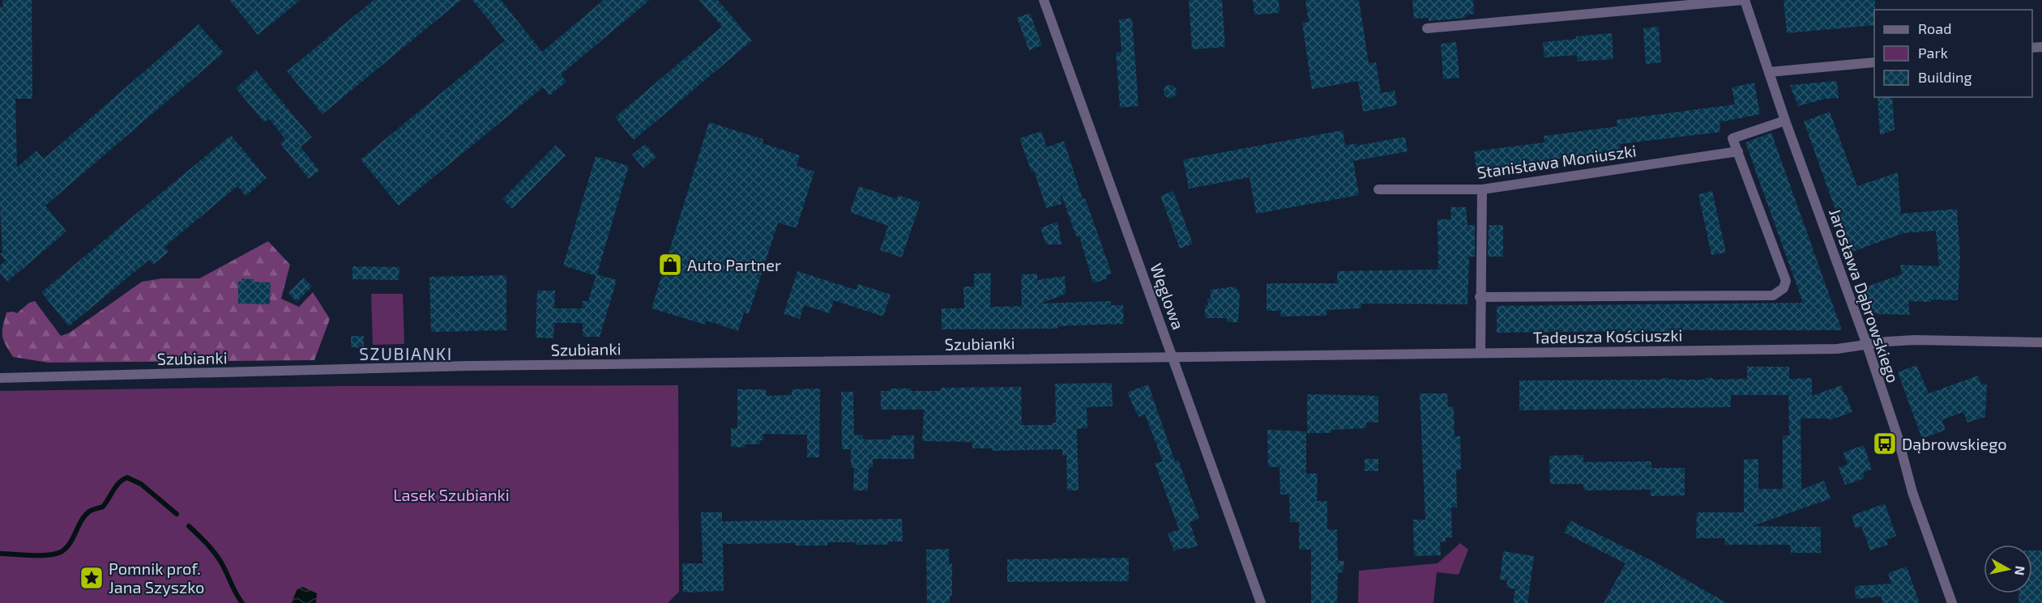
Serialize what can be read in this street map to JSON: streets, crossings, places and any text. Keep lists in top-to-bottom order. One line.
{"streets":{"street":["Stanisława Moniuszki","Jarosława Dąbrowskiego","Węglowa","Tadeusza Kościuszki","Szubianki"]},"crossings":[["Jarosława Dąbrowskiego","Tadeusza Kościuszki"],["Węglowa","Tadeusza Kościuszki"],["Węglowa","Szubianki"],["Tadeusza Kościuszki","Szubianki"]],"districts":["SZUBIANKI"],"parks":["Lasek Szubianki"],"places":{"shop":["Auto Partner"],"bus stop":["Dąbrowskiego"],"place":["Pomnik prof. Jana Szyszko"]},"legend":["Road","Park","Building"],"north":"right"}
